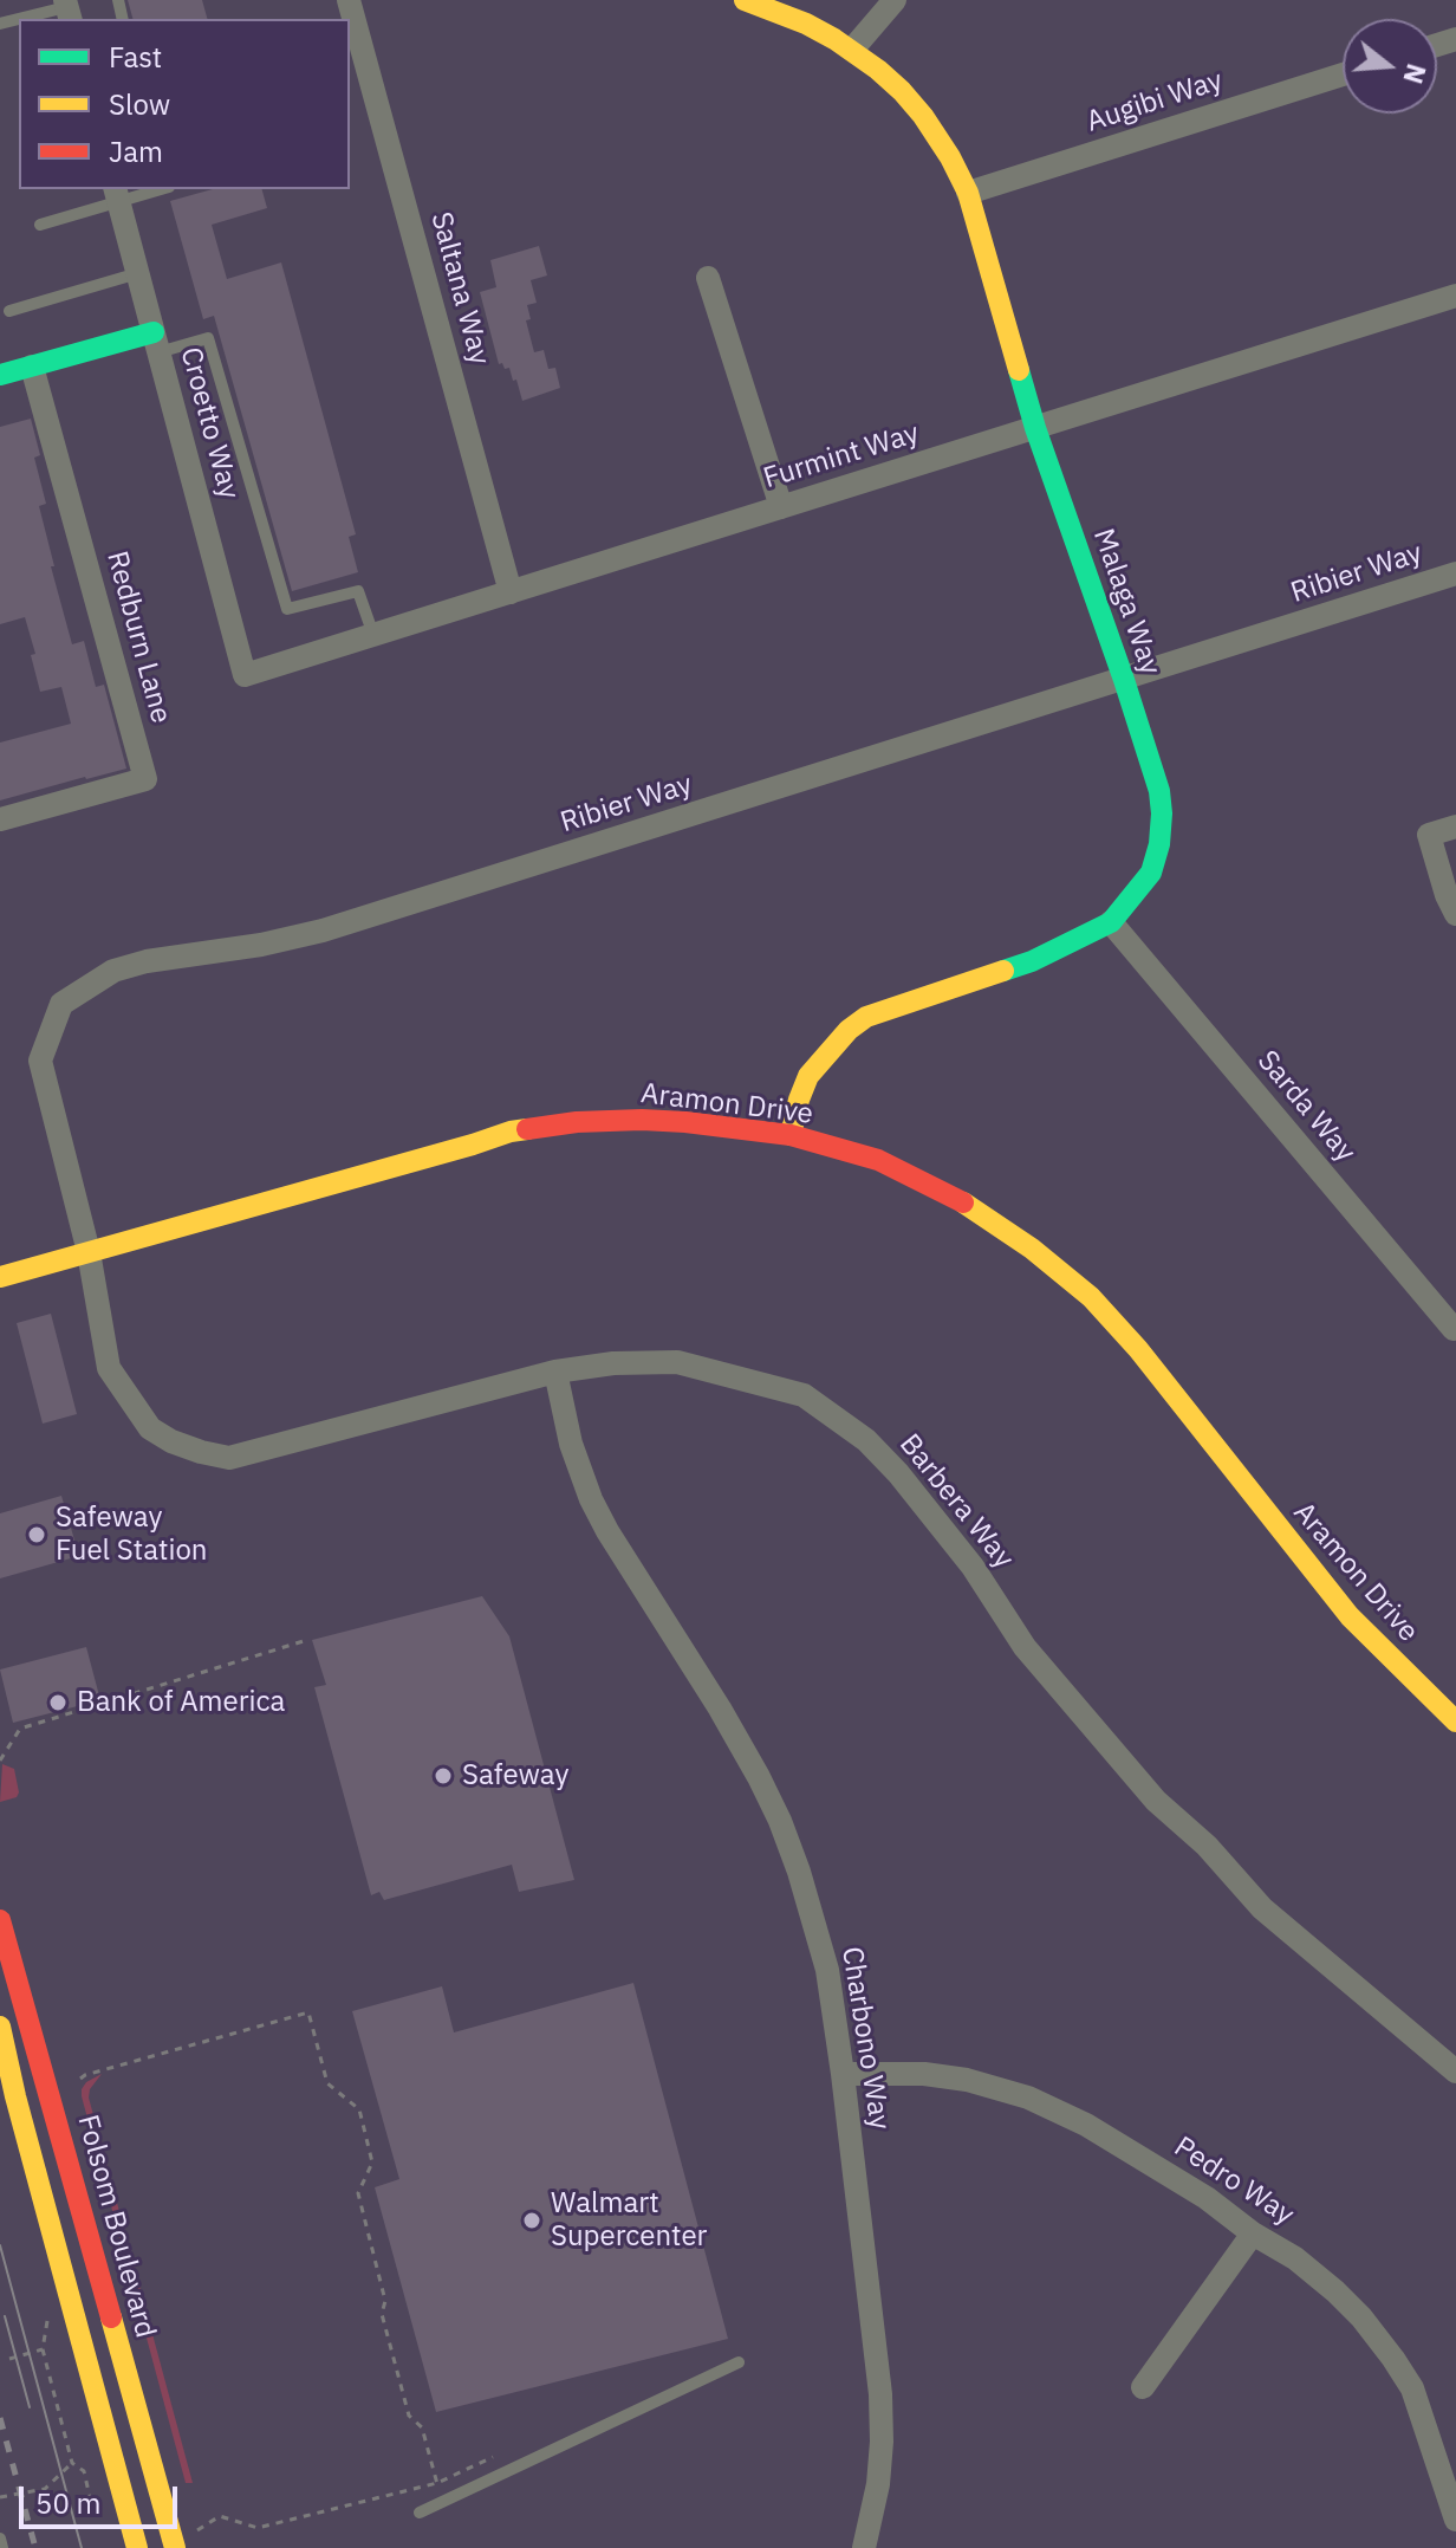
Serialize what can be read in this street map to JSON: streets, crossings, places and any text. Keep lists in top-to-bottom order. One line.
{"streets":{"street":["Augibi Way","Saltana Way","Croetto Way","Furmint Way","Ribier Way","Malaga Way","Redburn Lane","Aramon Drive","Sarda Way","Barbera Way","Charbono Way","Pedro Way","Folsom Boulevard"]},"crossings":[["Augibi Way","Malaga Way"],["Saltana Way","Furmint Way"],["Croetto Way","Furmint Way"],["Furmint Way","Malaga Way"],["Ribier Way","Malaga Way"],["Ribier Way","Aramon Drive"],["Ribier Way","Barbera Way"],["Malaga Way","Aramon Drive"],["Malaga Way","Sarda Way"],["Aramon Drive","Barbera Way"],["Barbera Way","Charbono Way"],["Charbono Way","Pedro Way"]],"places":["Safeway Fuel Station","Bank of America","Safeway","Walmart Supercenter"],"legend":["Fast","Slow","Jam"],"scale_bar":"50 m","north":"right"}
